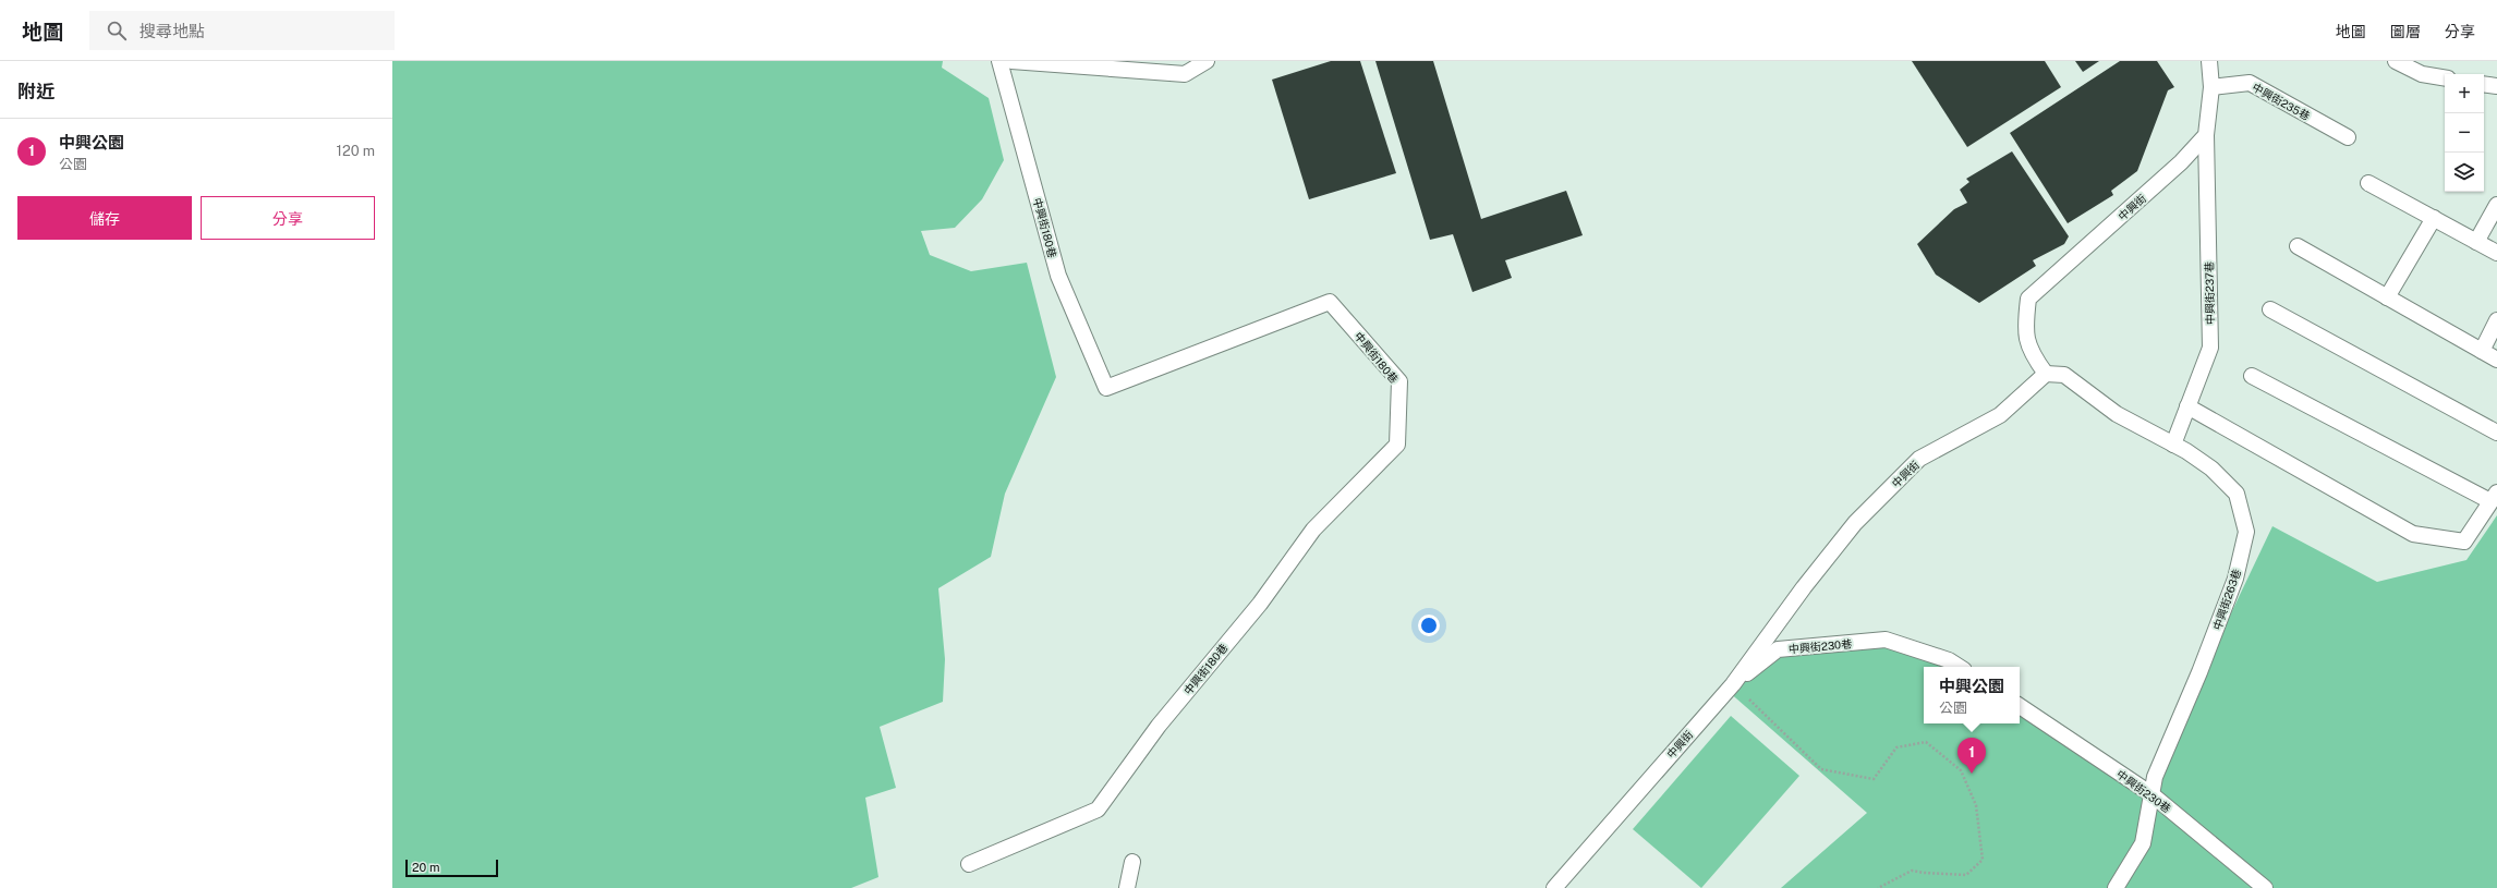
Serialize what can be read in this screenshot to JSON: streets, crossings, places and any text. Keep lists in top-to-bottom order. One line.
{"streets":{"lane":["中興街235巷","中興街","中興街180巷","中興街237巷","中興街263巷","中興街230巷"]},"crossings":[["中興街","中興街237巷"],["中興街","中興街263巷"],["中興街","中興街230巷"],["中興街237巷","中興街263巷"],["中興街263巷","中興街230巷"]],"scale_bar":"20 m","page":{"header":"地圖","search":"搜尋地點","nav":["地圖","圖層","分享"],"heading":"附近","map_buttons":["+","−"],"list":[{"mark":"1","name":"中興公園","note":"公園","value":"120 m"}],"buttons":["儲存","分享"],"popup":["中興公園","公園"],"pins":"1","scale":"20 m"}}
